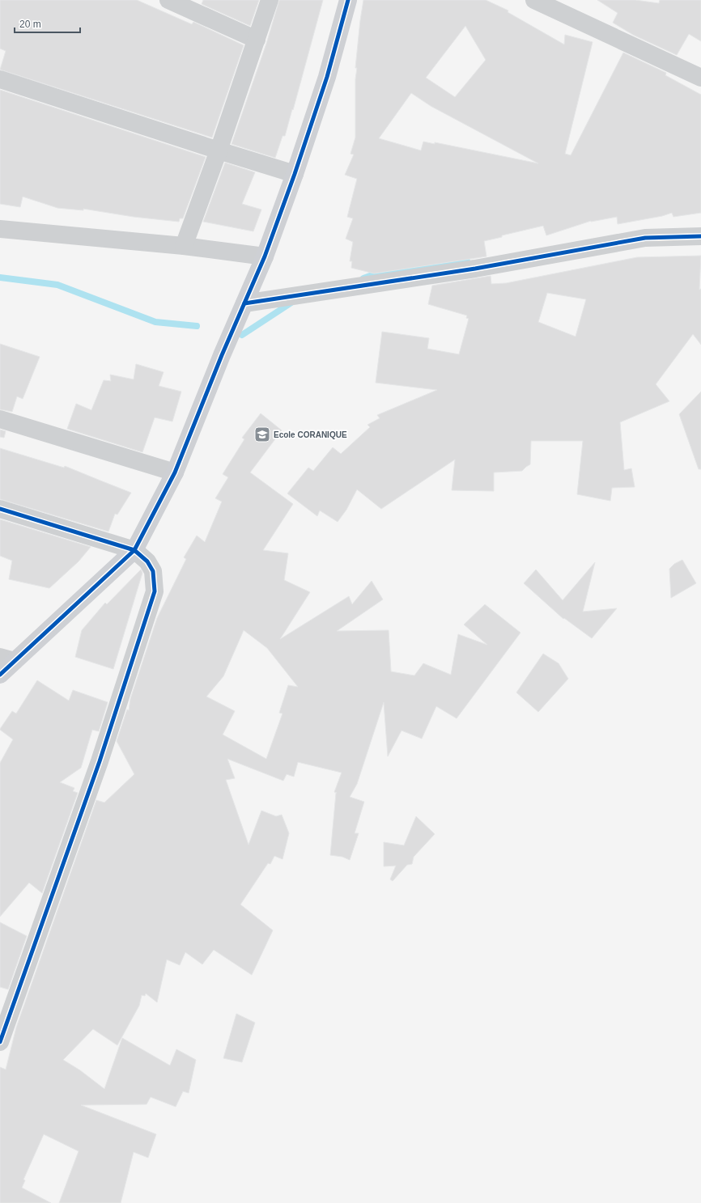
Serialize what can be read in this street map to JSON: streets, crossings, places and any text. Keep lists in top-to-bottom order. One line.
{"places":{"school or university":["Ecole CORANIQUE"]},"scale_bar":"20 m"}
